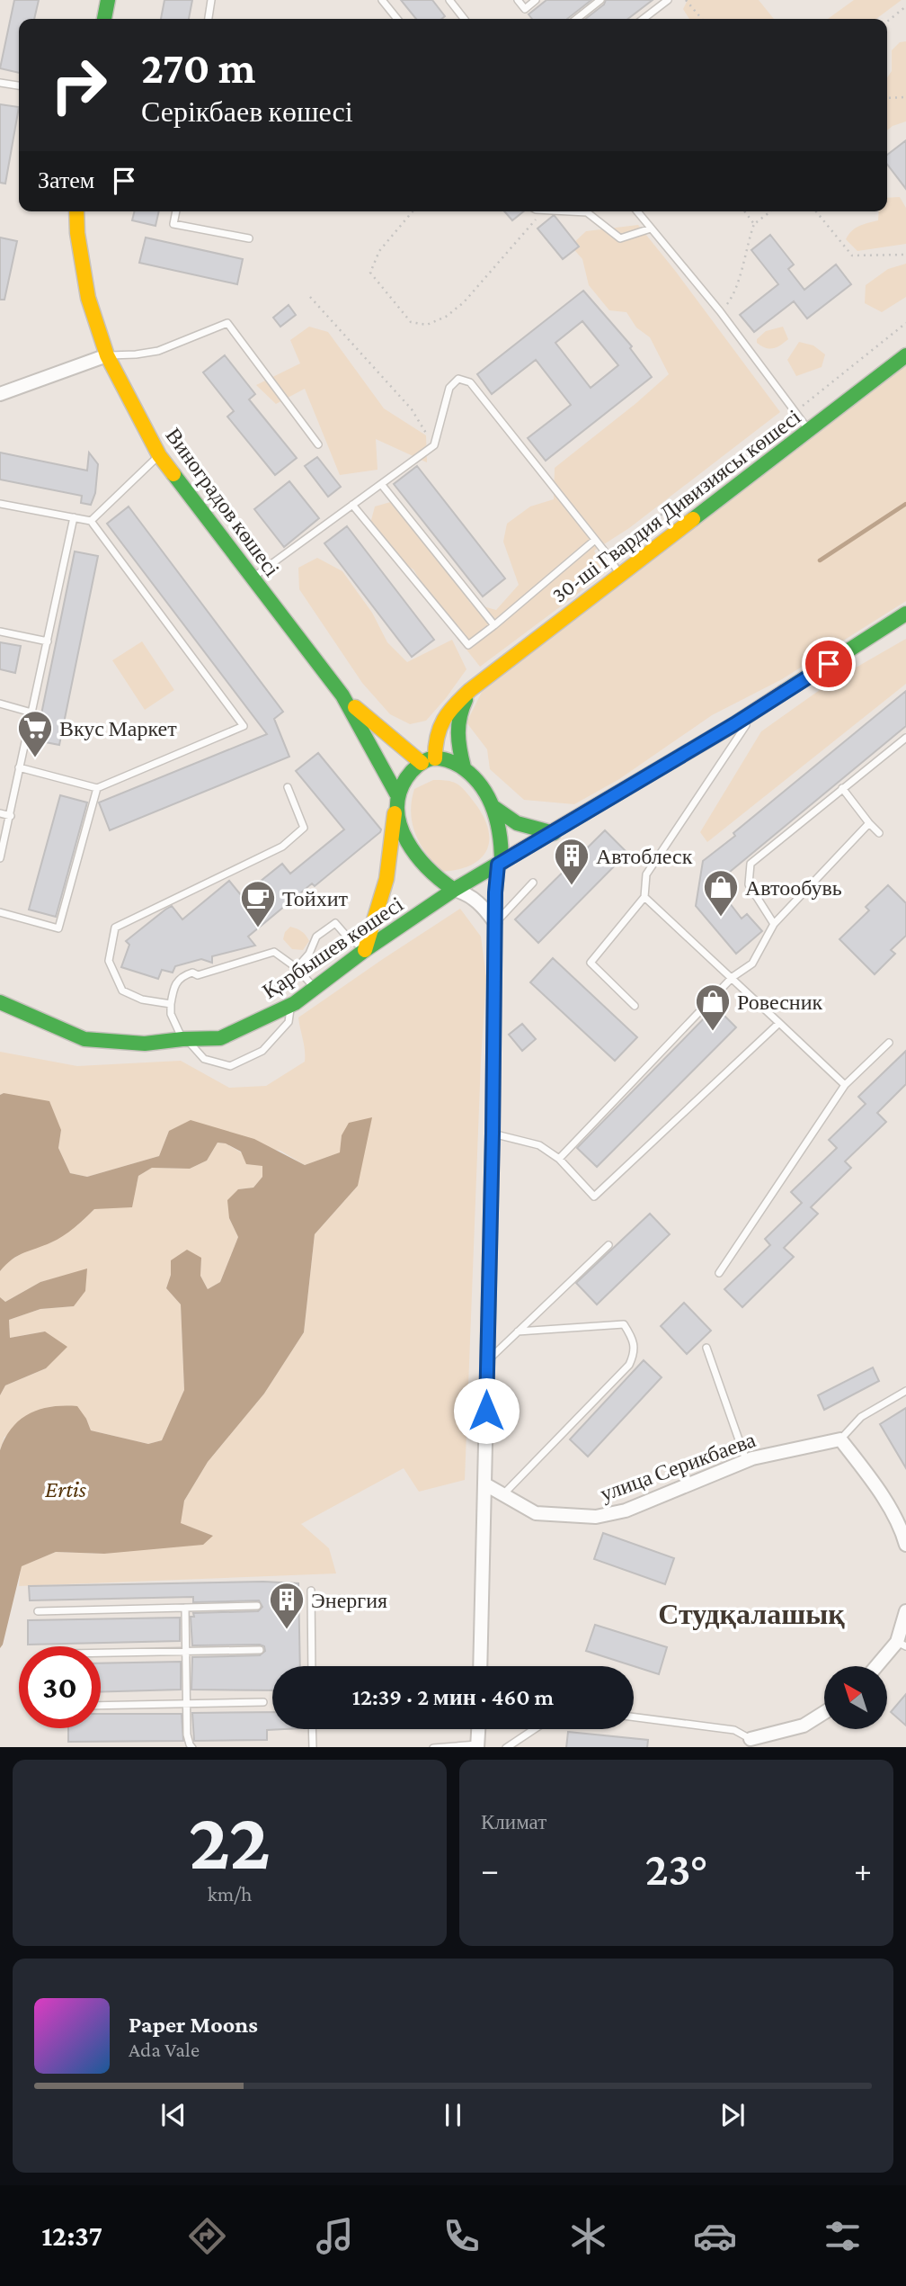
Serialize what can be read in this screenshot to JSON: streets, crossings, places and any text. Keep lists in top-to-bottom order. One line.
{"streets":{"main road":["Виноградов көшесі","30-ші Гвардия Дивизиясы көшесі","Қарбышев көшесі"],"street":["улица Серикбаева"]},"crossings":[["30-ші Гвардия Дивизиясы көшесі","Қарбышев көшесі"]],"districts":["Студқалашық"],"water":["Ertis"],"places":{"supermarket":["Вкус Маркет"],"building":["Автоблеск","Энергия"],"shop":["Автообувь","Ровесник"],"cafe":["Тойхит"]},"north":"top left","page":{"turn":["270 m","Серікбаев көшесі"],"then":"Затем","limit":"30","trip":"12:39 · 2 мин · 460 m","tile":[["22","km/h"],"Климат"],"heat":["−","23°","+"],"song":["Paper Moons","Ada Vale"],"tabs":"12:37"}}
